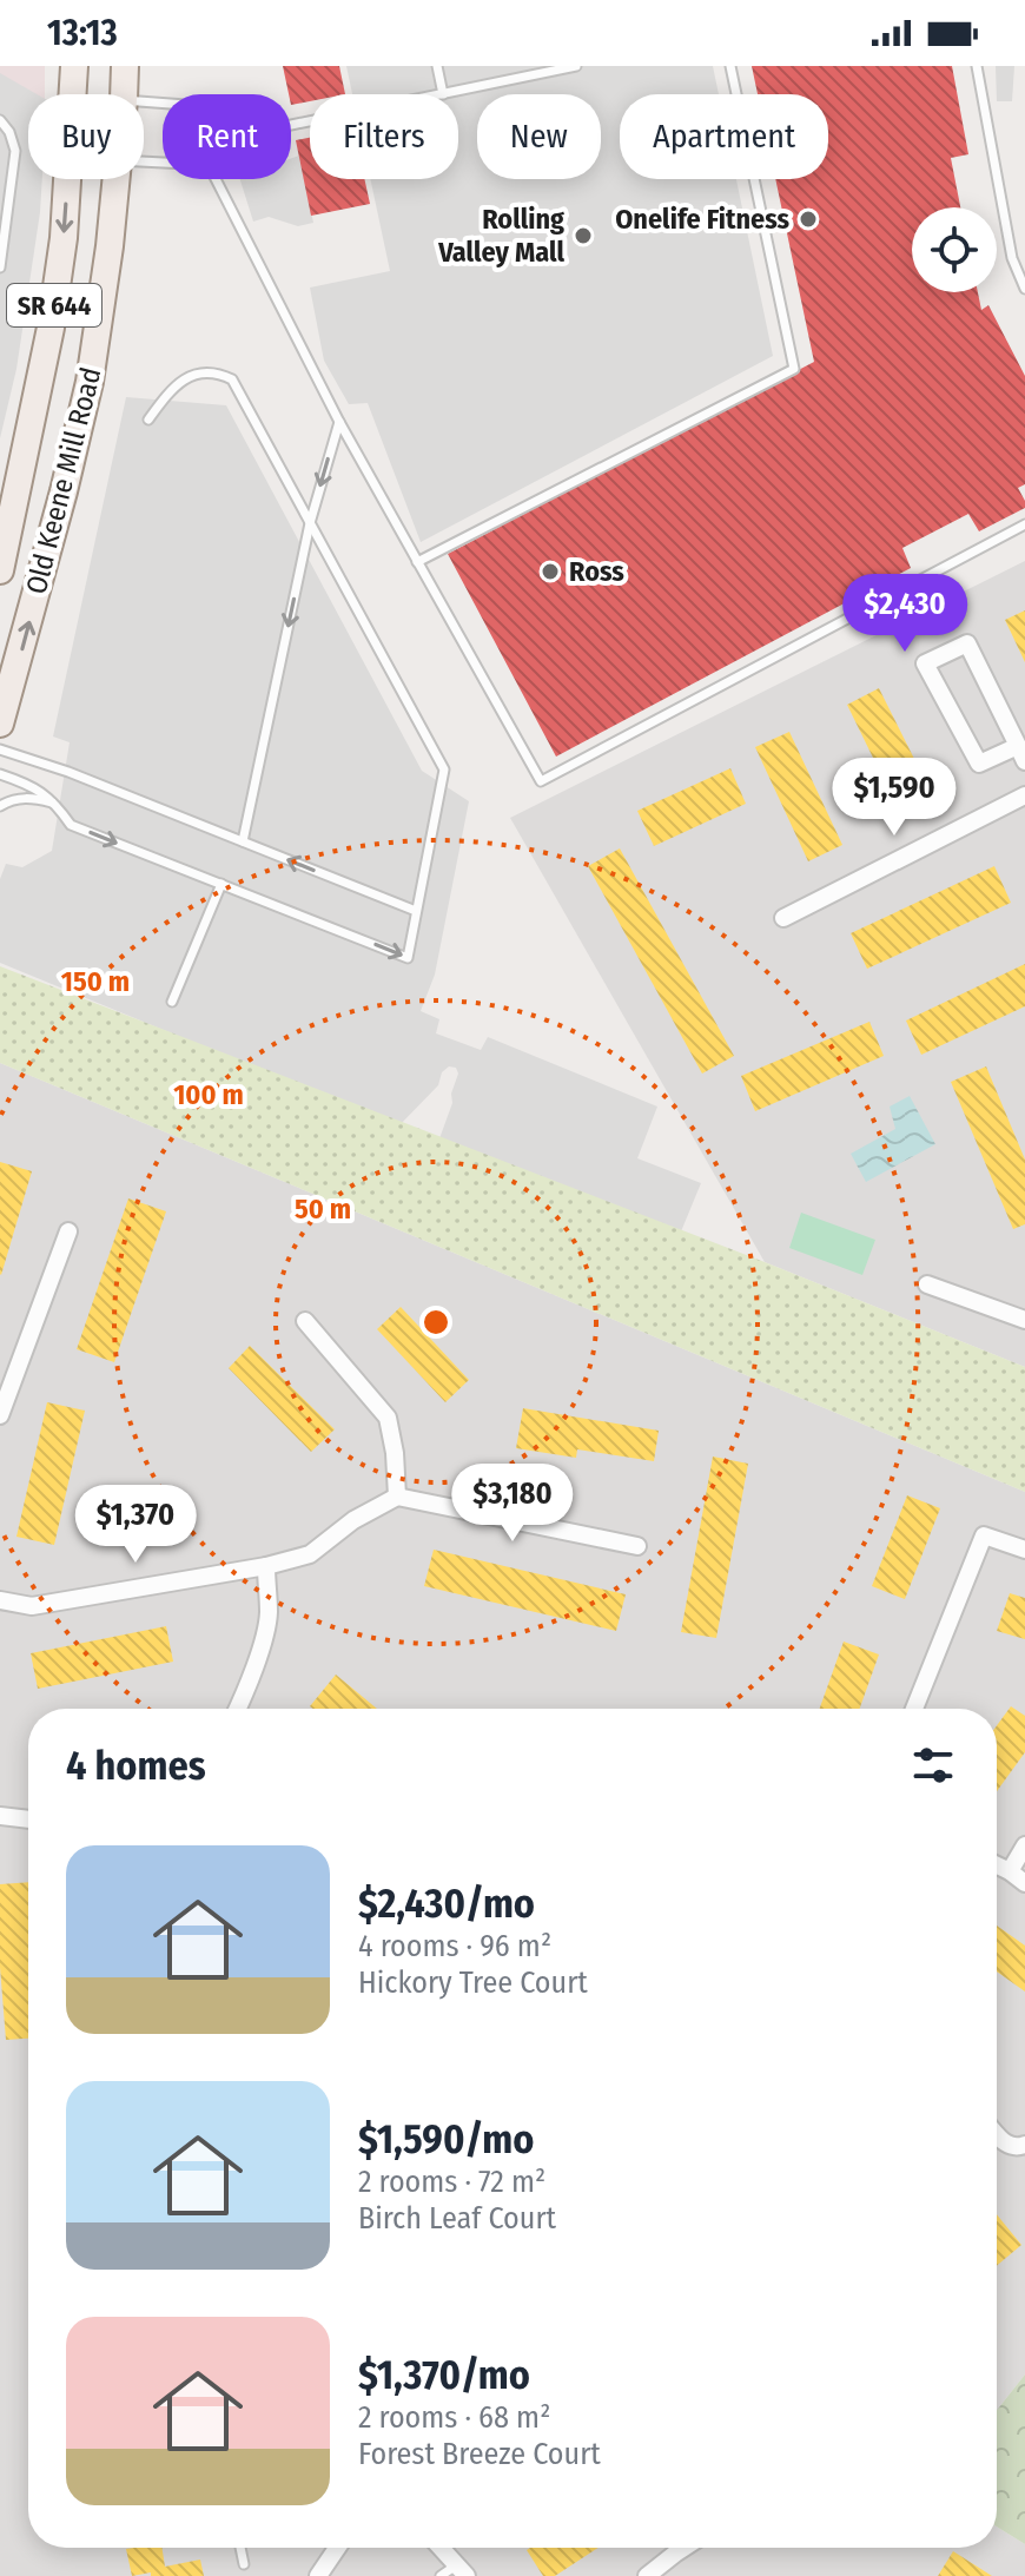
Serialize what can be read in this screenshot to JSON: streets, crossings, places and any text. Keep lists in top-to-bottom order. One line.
{"streets":{"main road":["SR 644","Old Keene Mill Road"]},"places":["Onelife Fitness","Rolling Valley Mall","Ross"],"page":{"status":"13:13","chip":["Buy","Rent","Filters","New","Apartment"],"price":["$2,430","$1,590","$3,180","$1,370"],"heading":"4 homes","list":[{"name":"$2,430/mo","note":"4 rooms · 96 m² · Hickory Tree Court"},{"name":"$1,590/mo","note":"2 rooms · 72 m² · Birch Leaf Court"},{"name":"$1,370/mo","note":"2 rooms · 68 m² · Forest Breeze Court"}]},"rings":["150 m","100 m","50 m"]}
